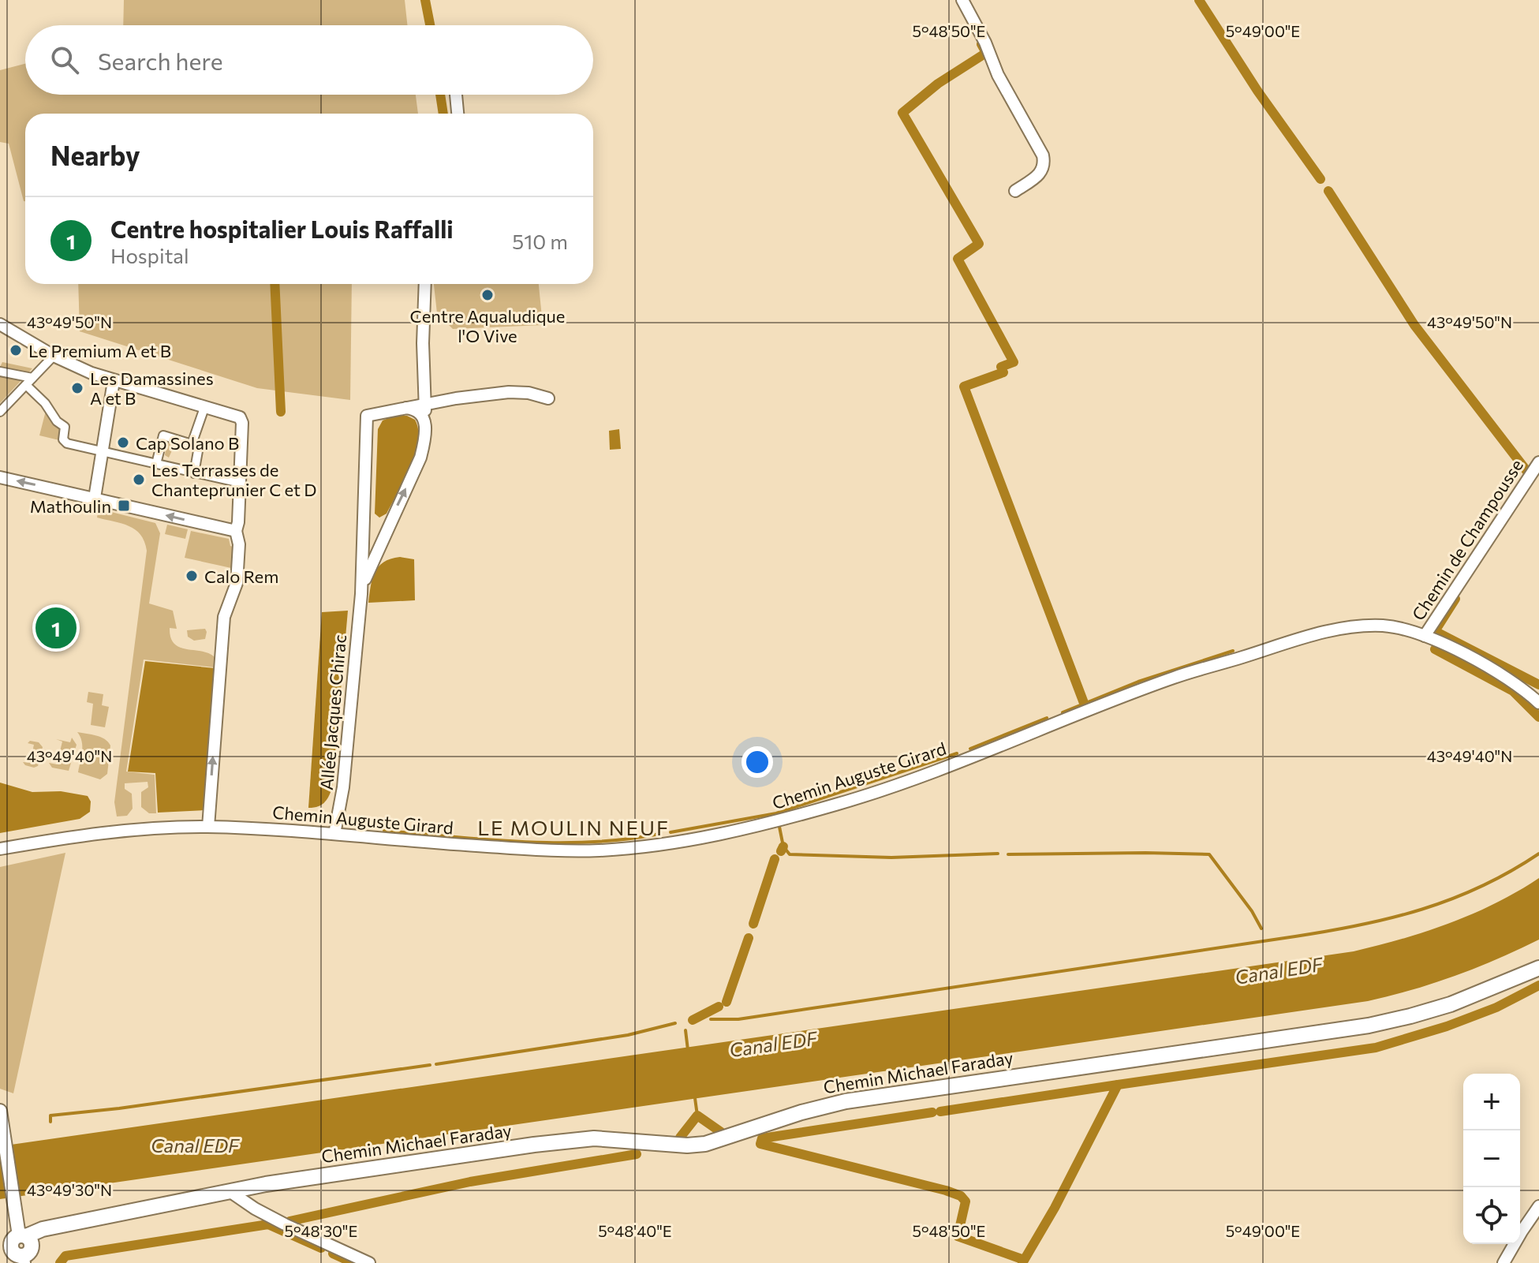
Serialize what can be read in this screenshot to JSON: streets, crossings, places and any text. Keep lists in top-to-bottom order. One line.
{"streets":{"main road":["Chemin Michael Faraday"],"street":["Chemin de Champousse","Allée Jacques Chirac","Chemin Auguste Girard"]},"crossings":[["Chemin de Champousse","Chemin Auguste Girard"],["Allée Jacques Chirac","Chemin Auguste Girard"]],"districts":["LE MOULIN NEUF"],"water":["Canal EDF"],"places":{"other":["Centre Aqualudique l'O Vive","Le Premium A et B","Les Damassines A et B","Cap Solano B","Les Terrasses de Chanteprunier C et D","Calo Rem"],"transit":["Mathoulin"]},"page":{"search":"Search here","heading":"Nearby","list":[{"mark":"1","name":"Centre hospitalier Louis Raffalli","note":"Hospital","value":"510 m"}],"pins":"1","map_buttons":["+","−"]},"coordinates":["5°48'50\"E","5°49'00\"E","43°49'50\"N","43°49'40\"N","43°49'30\"N","5°48'30\"E","5°48'40\"E"]}
